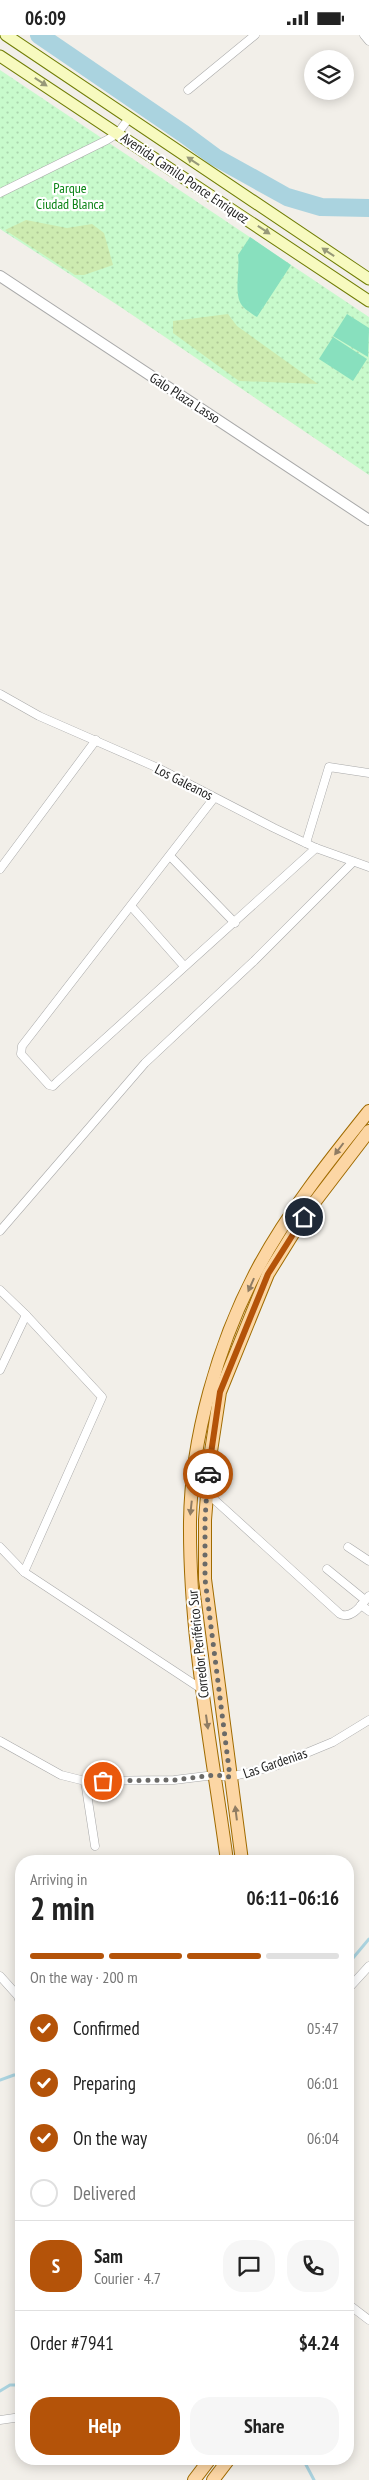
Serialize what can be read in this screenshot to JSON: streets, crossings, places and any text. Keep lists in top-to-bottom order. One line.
{"streets":{"main road":["Avenida Camilo Ponce Enriquez","Corredor Periférico Sur"],"street":["Galo Plaza Lasso","Los Galeanos","Las Gardenias"]},"crossings":[["Corredor Periférico Sur","Las Gardenias"]],"parks":["Parque Ciudad Blanca"],"page":{"status":"06:09","heading":["2 min","Arriving in","06:11–06:16"],"panel":["Sam","Courier · 4.7","Order #7941","$4.24"],"bar":"On the way · 200 m","list":[["Confirmed","05:47"],["Preparing","06:01"],["On the way","06:04"],"Delivered"],"round":"S","buttons":["Help","Share"]}}
